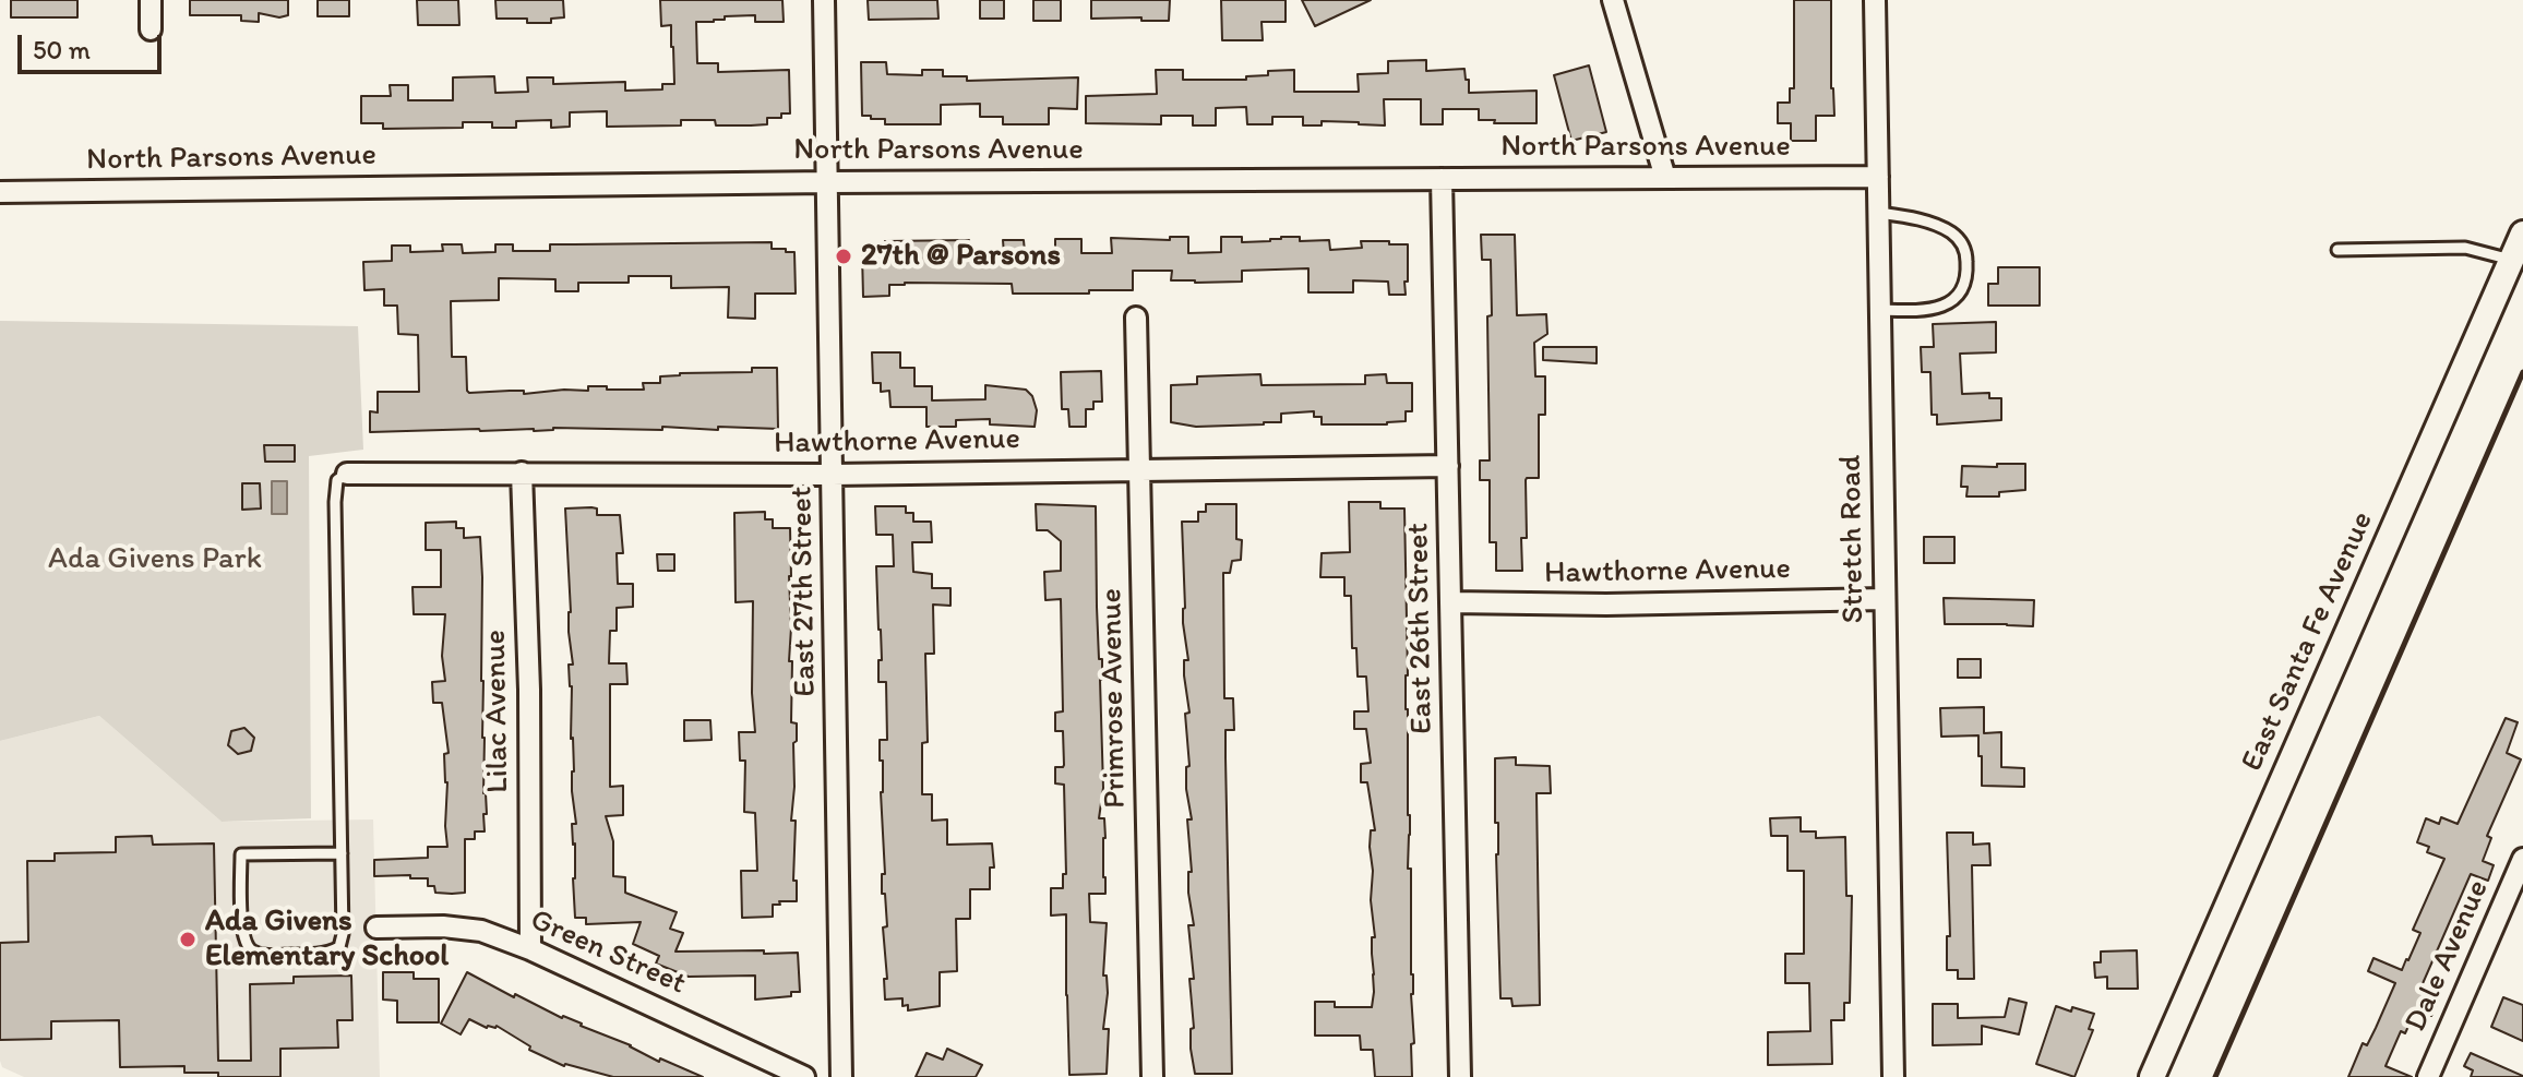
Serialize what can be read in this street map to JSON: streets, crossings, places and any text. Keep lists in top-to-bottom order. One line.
{"streets":{"street":["North Parsons Avenue","Hawthorne Avenue","Stretch Road","East 27th Street","East 26th Street","East Santa Fe Avenue","Primrose Avenue","Lilac Avenue","Green Street","Dale Avenue"]},"crossings":[["North Parsons Avenue","Stretch Road"],["North Parsons Avenue","East 27th Street"],["North Parsons Avenue","East 26th Street"],["Hawthorne Avenue","Stretch Road"],["Hawthorne Avenue","East 27th Street"],["Hawthorne Avenue","East 26th Street"],["Hawthorne Avenue","Primrose Avenue"],["Hawthorne Avenue","Lilac Avenue"],["Lilac Avenue","Green Street"]],"parks":["Ada Givens Park"],"places":["27th @ Parsons","Ada Givens Elementary School"],"scale_bar":"50 m"}
